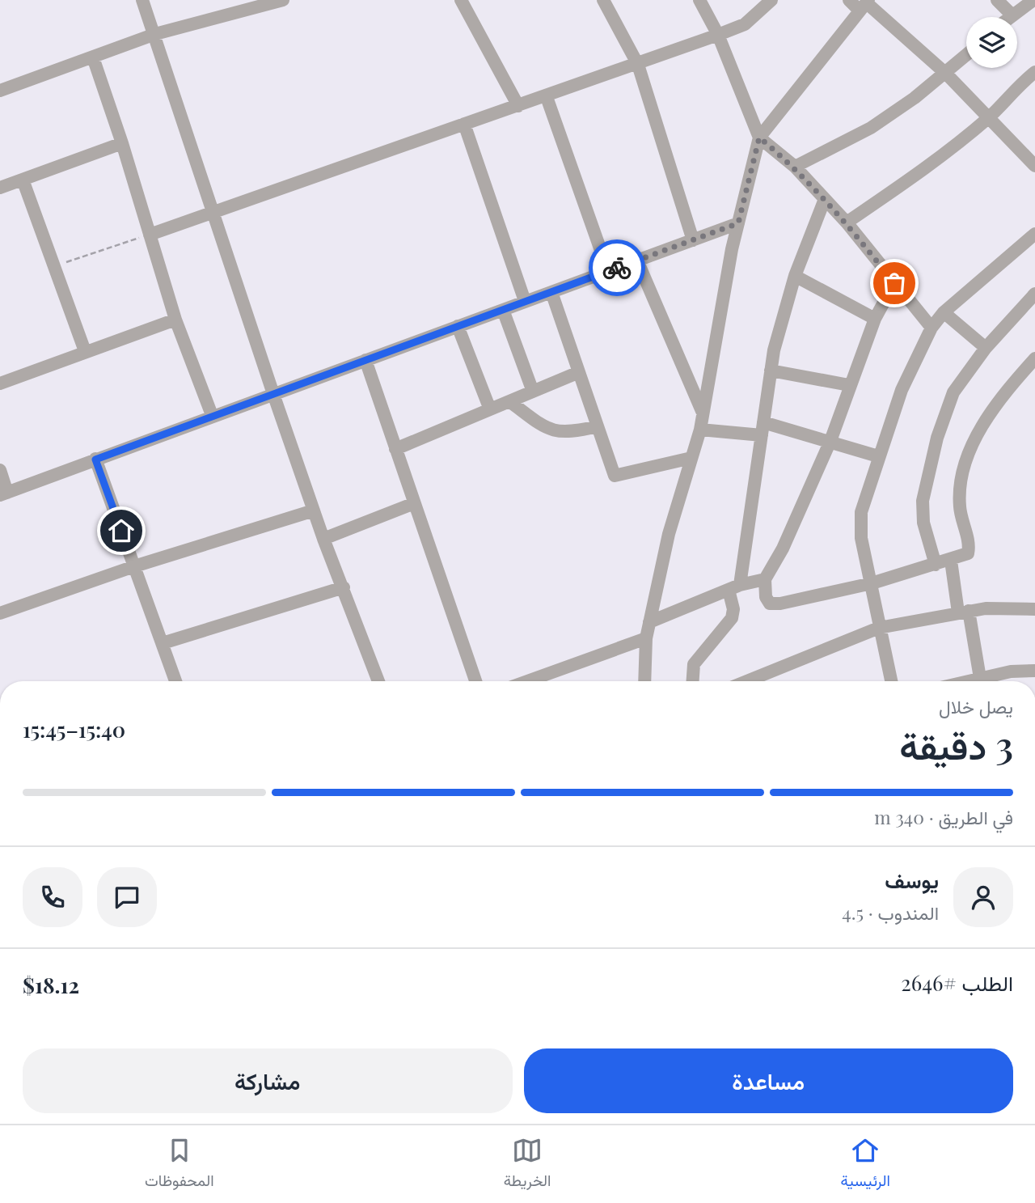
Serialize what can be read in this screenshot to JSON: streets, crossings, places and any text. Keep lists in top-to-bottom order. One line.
{"page":{"heading":["3 دقيقة","يصل خلال","15:40–15:45"],"panel":["يوسف","المندوب · 4.5","الطلب #2646","$18.12"],"bar":"في الطريق · 340 m","buttons":["مساعدة","مشاركة"],"tabs":["الرئيسية","الخريطة","المحفوظات"]}}
